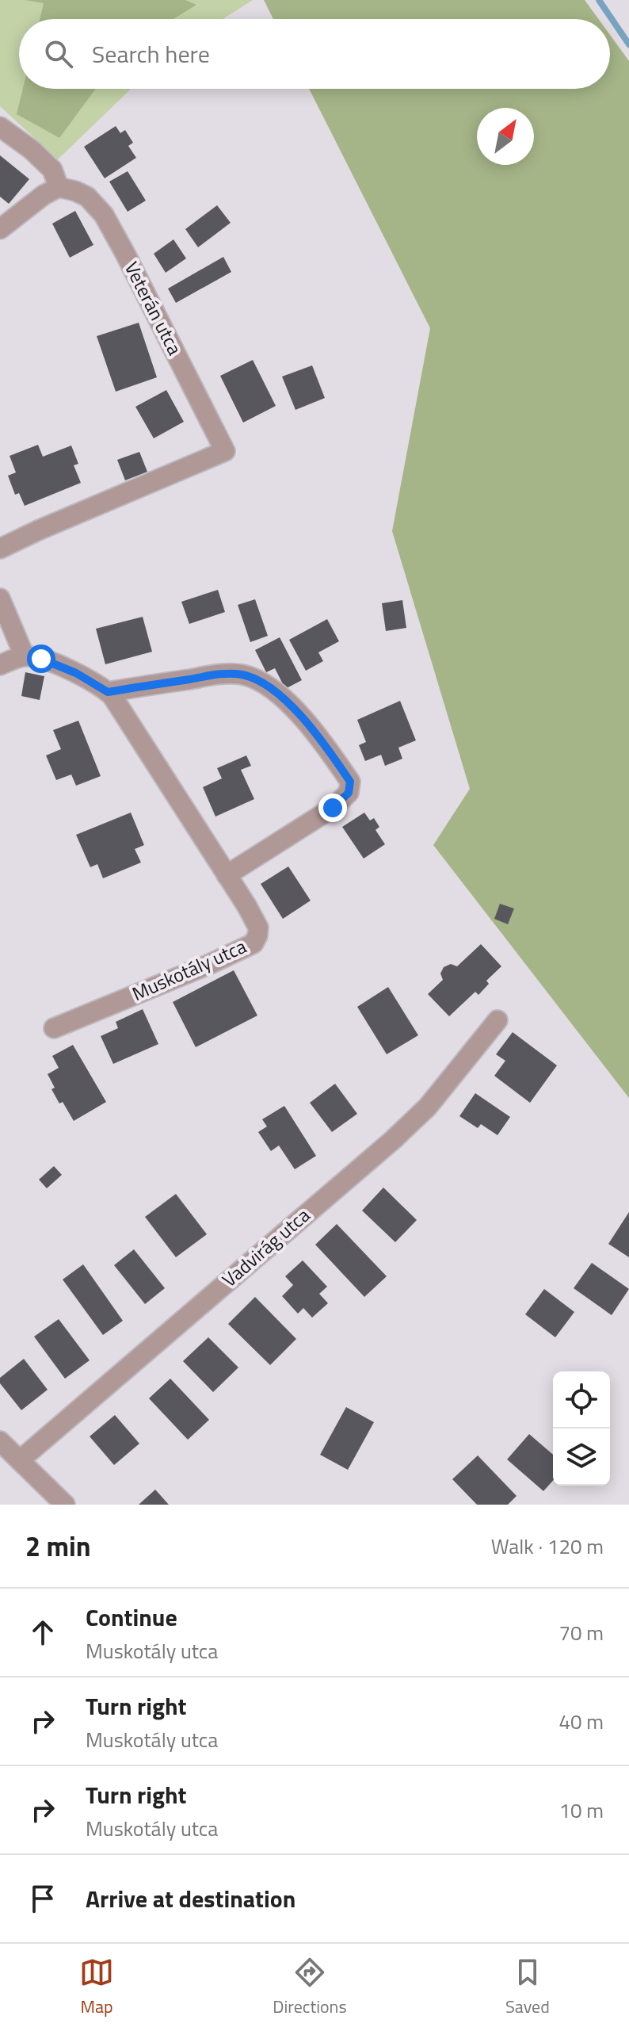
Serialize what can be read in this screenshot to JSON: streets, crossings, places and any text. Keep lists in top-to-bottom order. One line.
{"streets":{"street":["Veterán utca","Muskotály utca","Vadvirág utca"]},"north":"top right","page":{"search":"Search here","heading":["2 min","Walk · 120 m"],"list":[["Continue","Muskotály utca","70 m"],["Turn right","Muskotály utca","40 m"],["Turn right","Muskotály utca","10 m"],"Arrive at destination"],"nav":["Map","Directions","Saved"]}}
